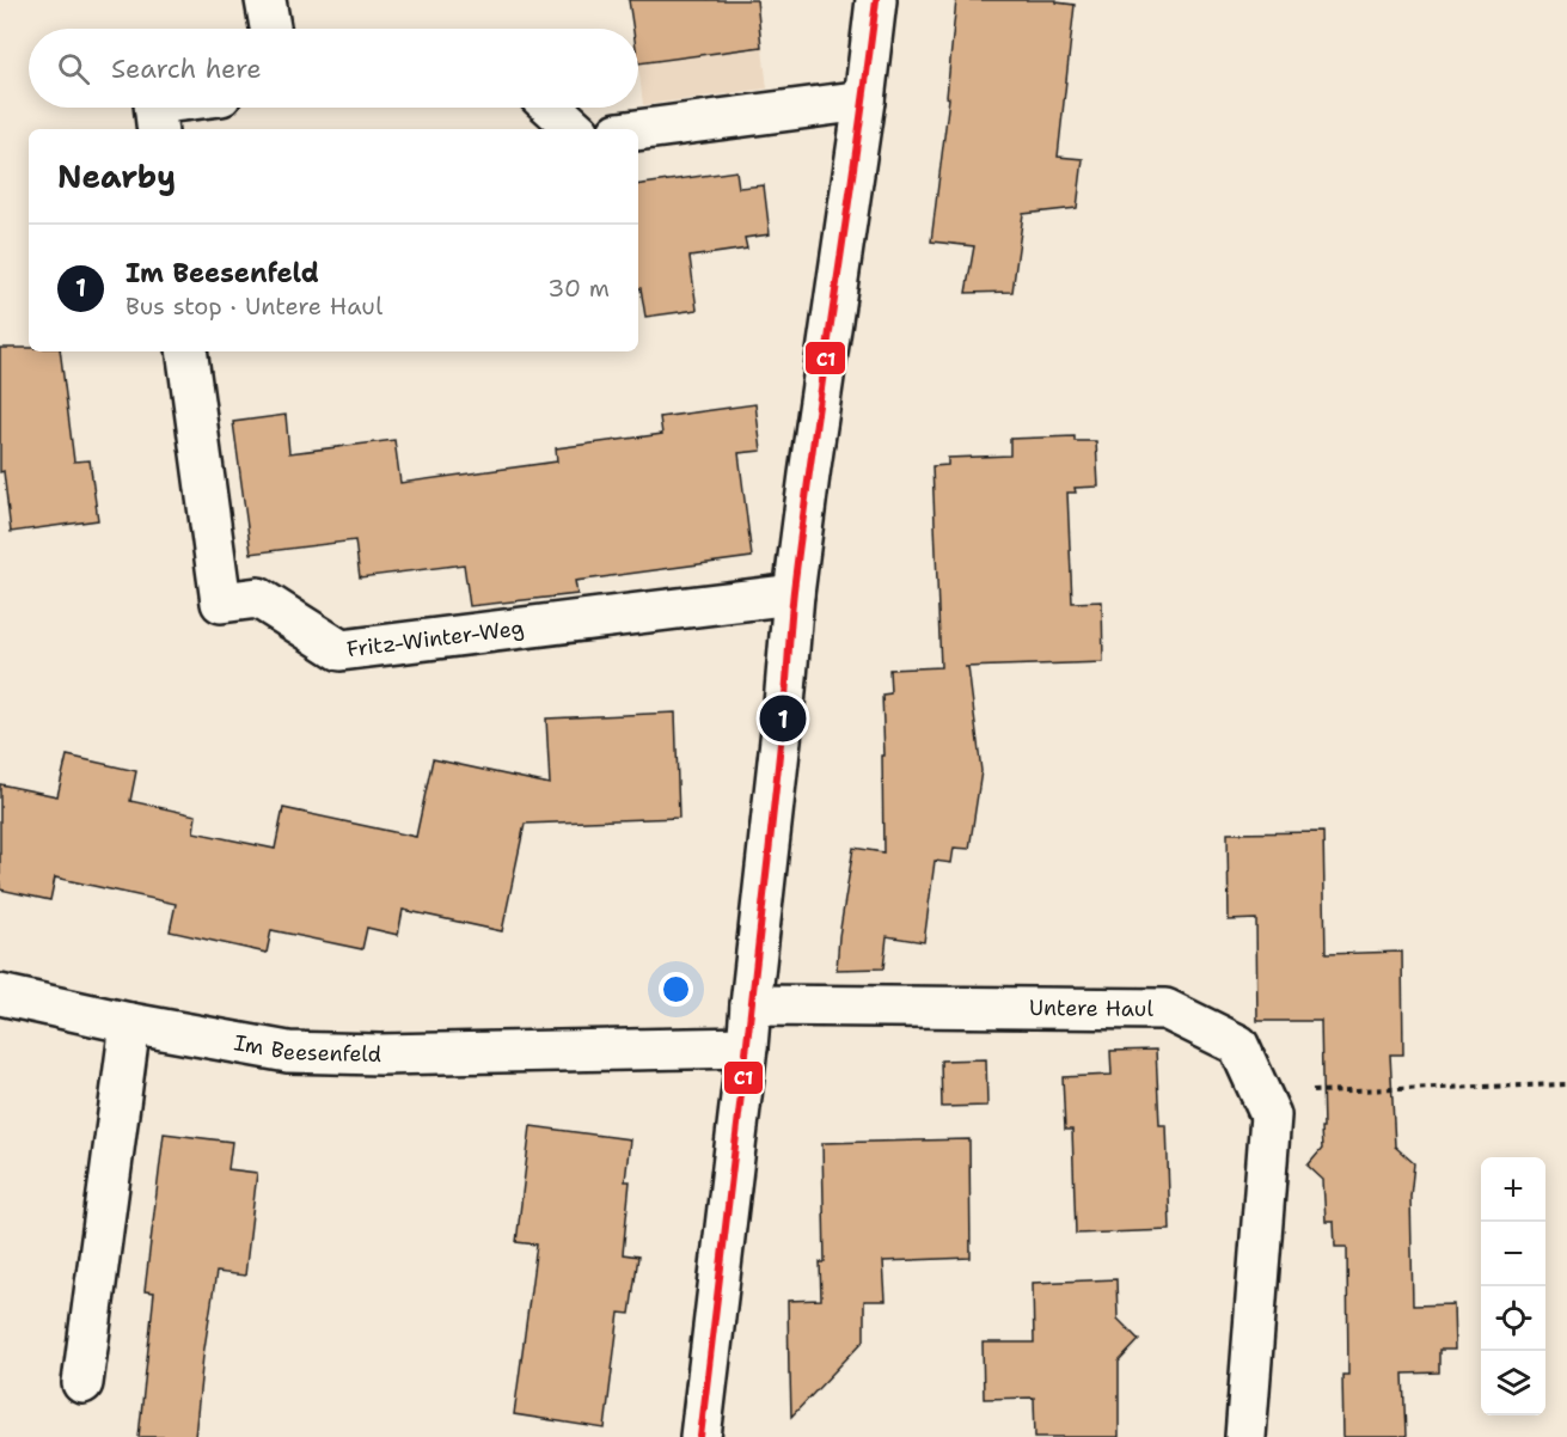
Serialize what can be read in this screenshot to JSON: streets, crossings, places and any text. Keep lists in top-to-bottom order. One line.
{"streets":{"street":["Fritz-Winter-Weg","Untere Haul","Im Beesenfeld"]},"lines":["transit line C1"],"page":{"search":"Search here","heading":"Nearby","list":[{"mark":"1","name":"Im Beesenfeld","note":"Bus stop · Untere Haul","value":"30 m"}],"pins":"1","map_buttons":["+","−"]}}
